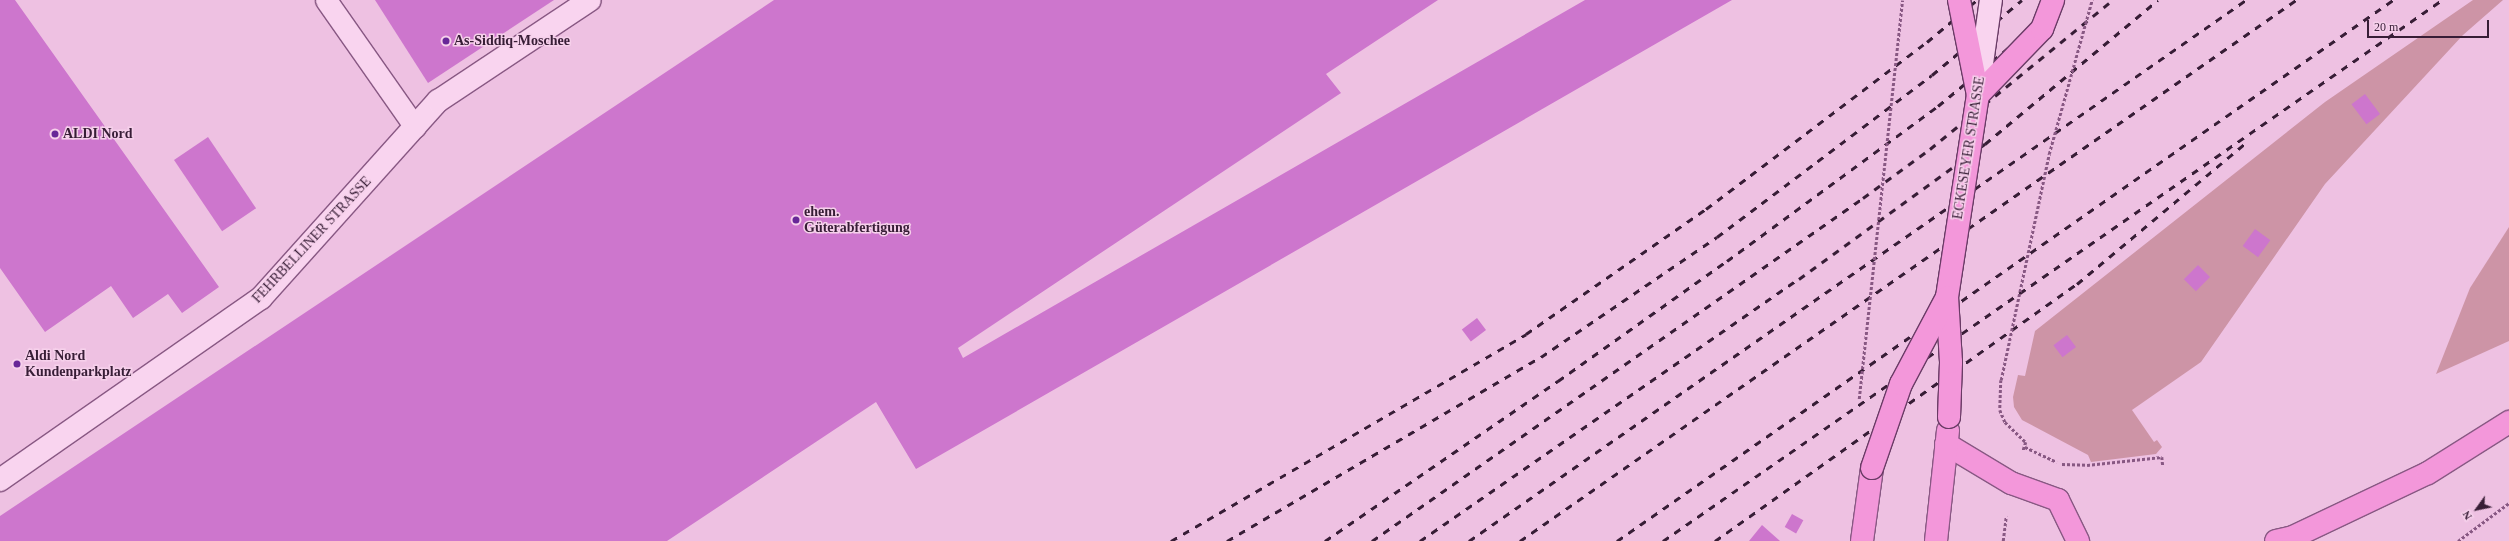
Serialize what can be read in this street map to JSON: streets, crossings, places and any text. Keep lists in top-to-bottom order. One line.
{"streets":{"main road":["ECKESEYER STRASSE"],"street":["FEHRBELLINER STRASSE"]},"places":["As-Siddiq-Moschee","ALDI Nord","ehem. Güterabfertigung","Aldi Nord Kundenparkplatz"],"scale_bar":"20 m","north":"bottom left"}
